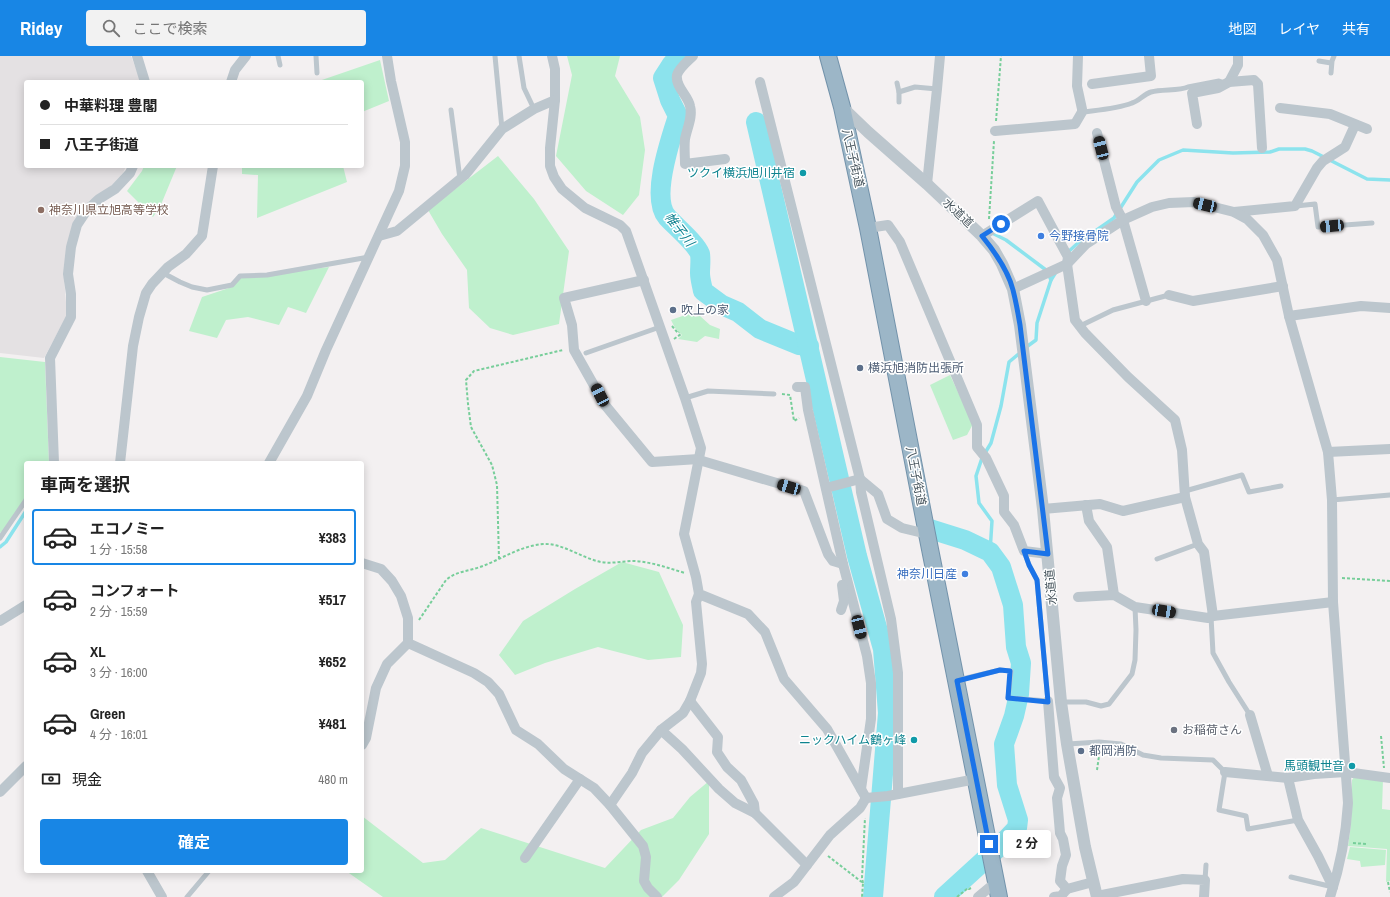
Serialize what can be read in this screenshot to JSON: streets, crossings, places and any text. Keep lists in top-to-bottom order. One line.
{"streets":{"highway":["八王子街道"],"street":["水道道"]},"crossings":[["八王子街道","水道道"]],"water":["帷子川"],"places":["ツクイ横浜旭川井宿","神奈川県立旭高等学校","今野接骨院","吹上の家","横浜旭消防出張所","神奈川日産","お稲荷さん","ニックハイム鶴ヶ峰","都岡消防","馬頭観世音"],"page":{"header":"Ridey","search":"ここで検索","nav":["地図","レイヤ","共有"],"banner":["中華料理 豊閣","八王子街道"],"heading":"車両を選択","list":[{"name":"エコノミー","note":"1 分 · 15:58","value":"¥383"},{"name":"コンフォート","note":"2 分 · 15:59","value":"¥517"},{"name":"XL","note":"3 分 · 16:00","value":"¥652"},{"name":"Green","note":"4 分 · 16:01","value":"¥481"}],"pay":["現金","480 m"],"buttons":"確定","bubble":"2 分"}}
